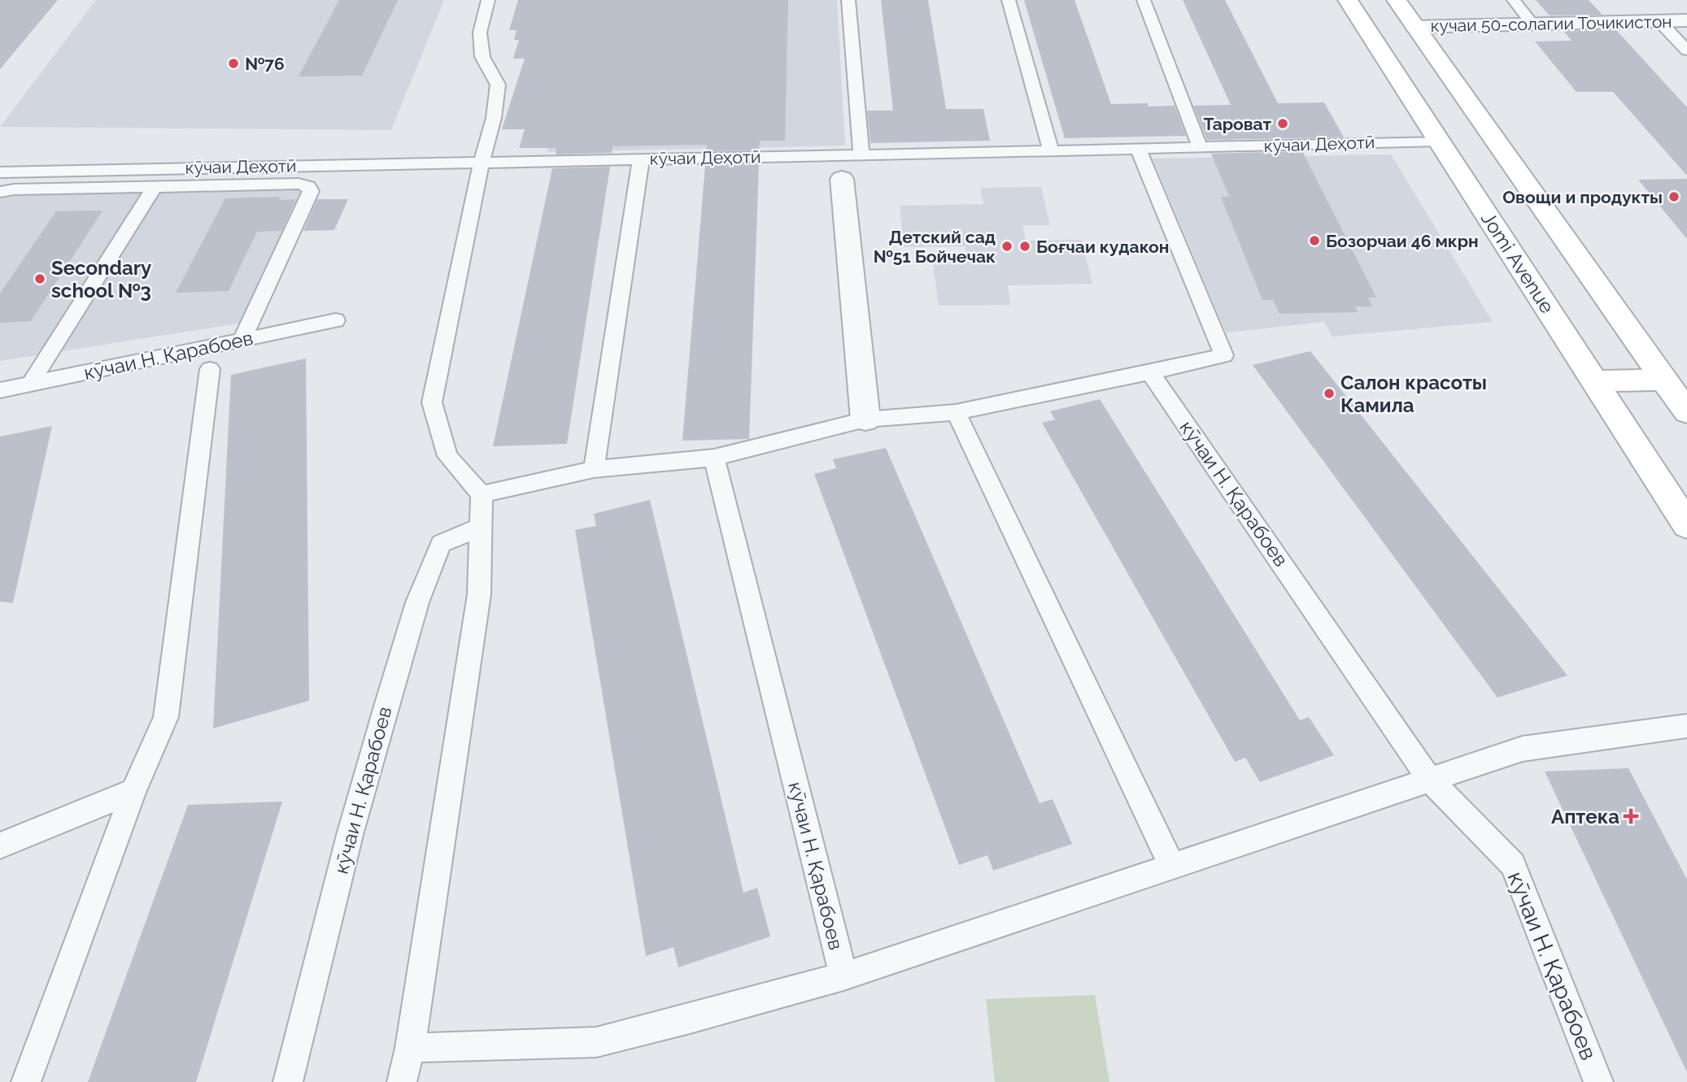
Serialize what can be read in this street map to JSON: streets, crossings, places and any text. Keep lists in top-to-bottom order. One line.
{"streets":{"main road":["Jomi Avenue"],"street":["кучаи 50-солагии Точикистон"],"lane":["кӯчаи Деҳотӣ","кӯчаи Н. Қарабоев"]},"crossings":[["кӯчаи Деҳотӣ","Jomi Avenue"]],"places":{"other":["№76","Тароват","Овощи и продукты","Бозорчаи 46 мкрн","Детский сад №51 Бойчечак","Боғчаи кудакон","Secondary school №3","Салон красоты Камила"],"health":["Аптека"]}}
